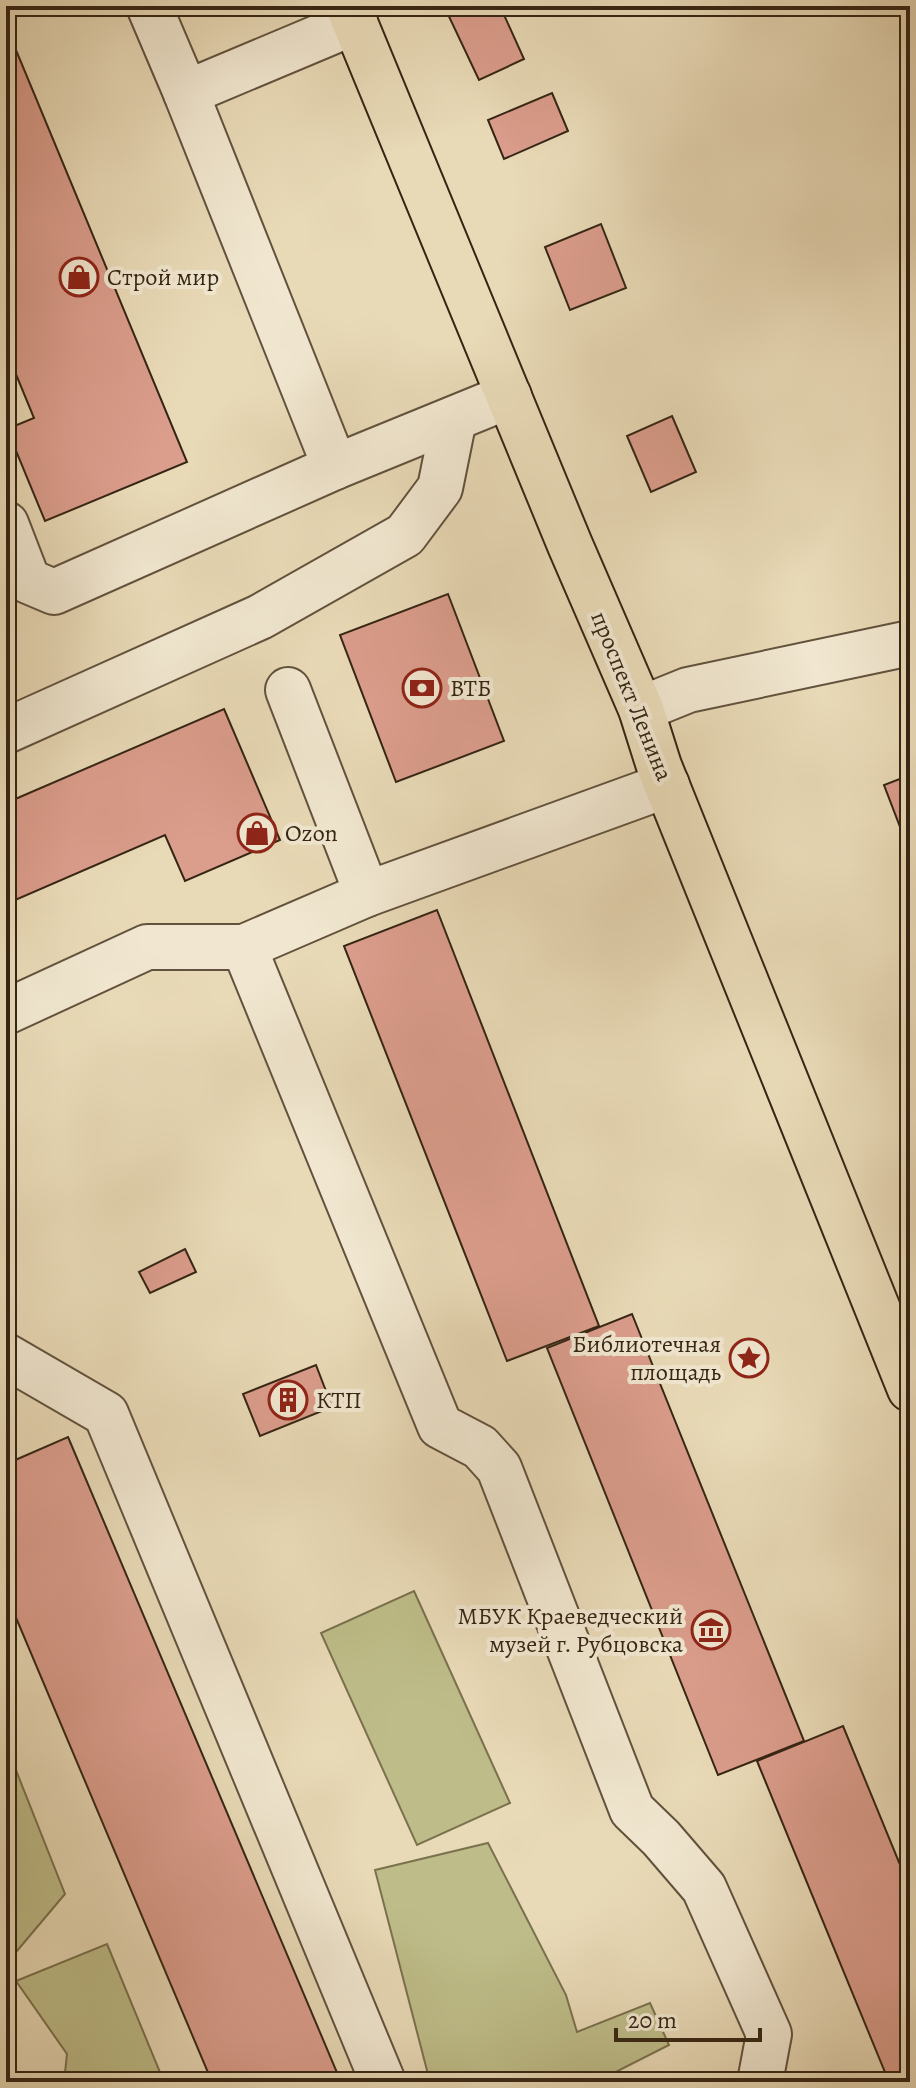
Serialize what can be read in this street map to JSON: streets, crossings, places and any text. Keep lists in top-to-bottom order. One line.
{"streets":{"main road":["проспект Ленина"]},"places":{"shop":["Строй мир","Ozon"],"bank":["ВТБ"],"place":["Библиотечная площадь"],"building":["КТП"],"museum":["МБУК Краеведческий музей г. Рубцовска"]},"scale_bar":"20 m"}
